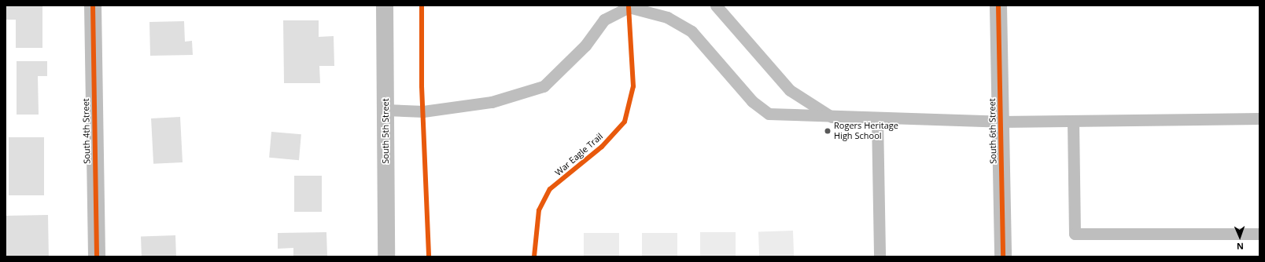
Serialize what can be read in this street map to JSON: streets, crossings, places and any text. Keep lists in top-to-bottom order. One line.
{"streets":{"street":["South 4th Street","South 5th Street","South 6th Street"],"cycle path":["War Eagle Trail"]},"places":["Rogers Heritage High School"],"north":"bottom"}
